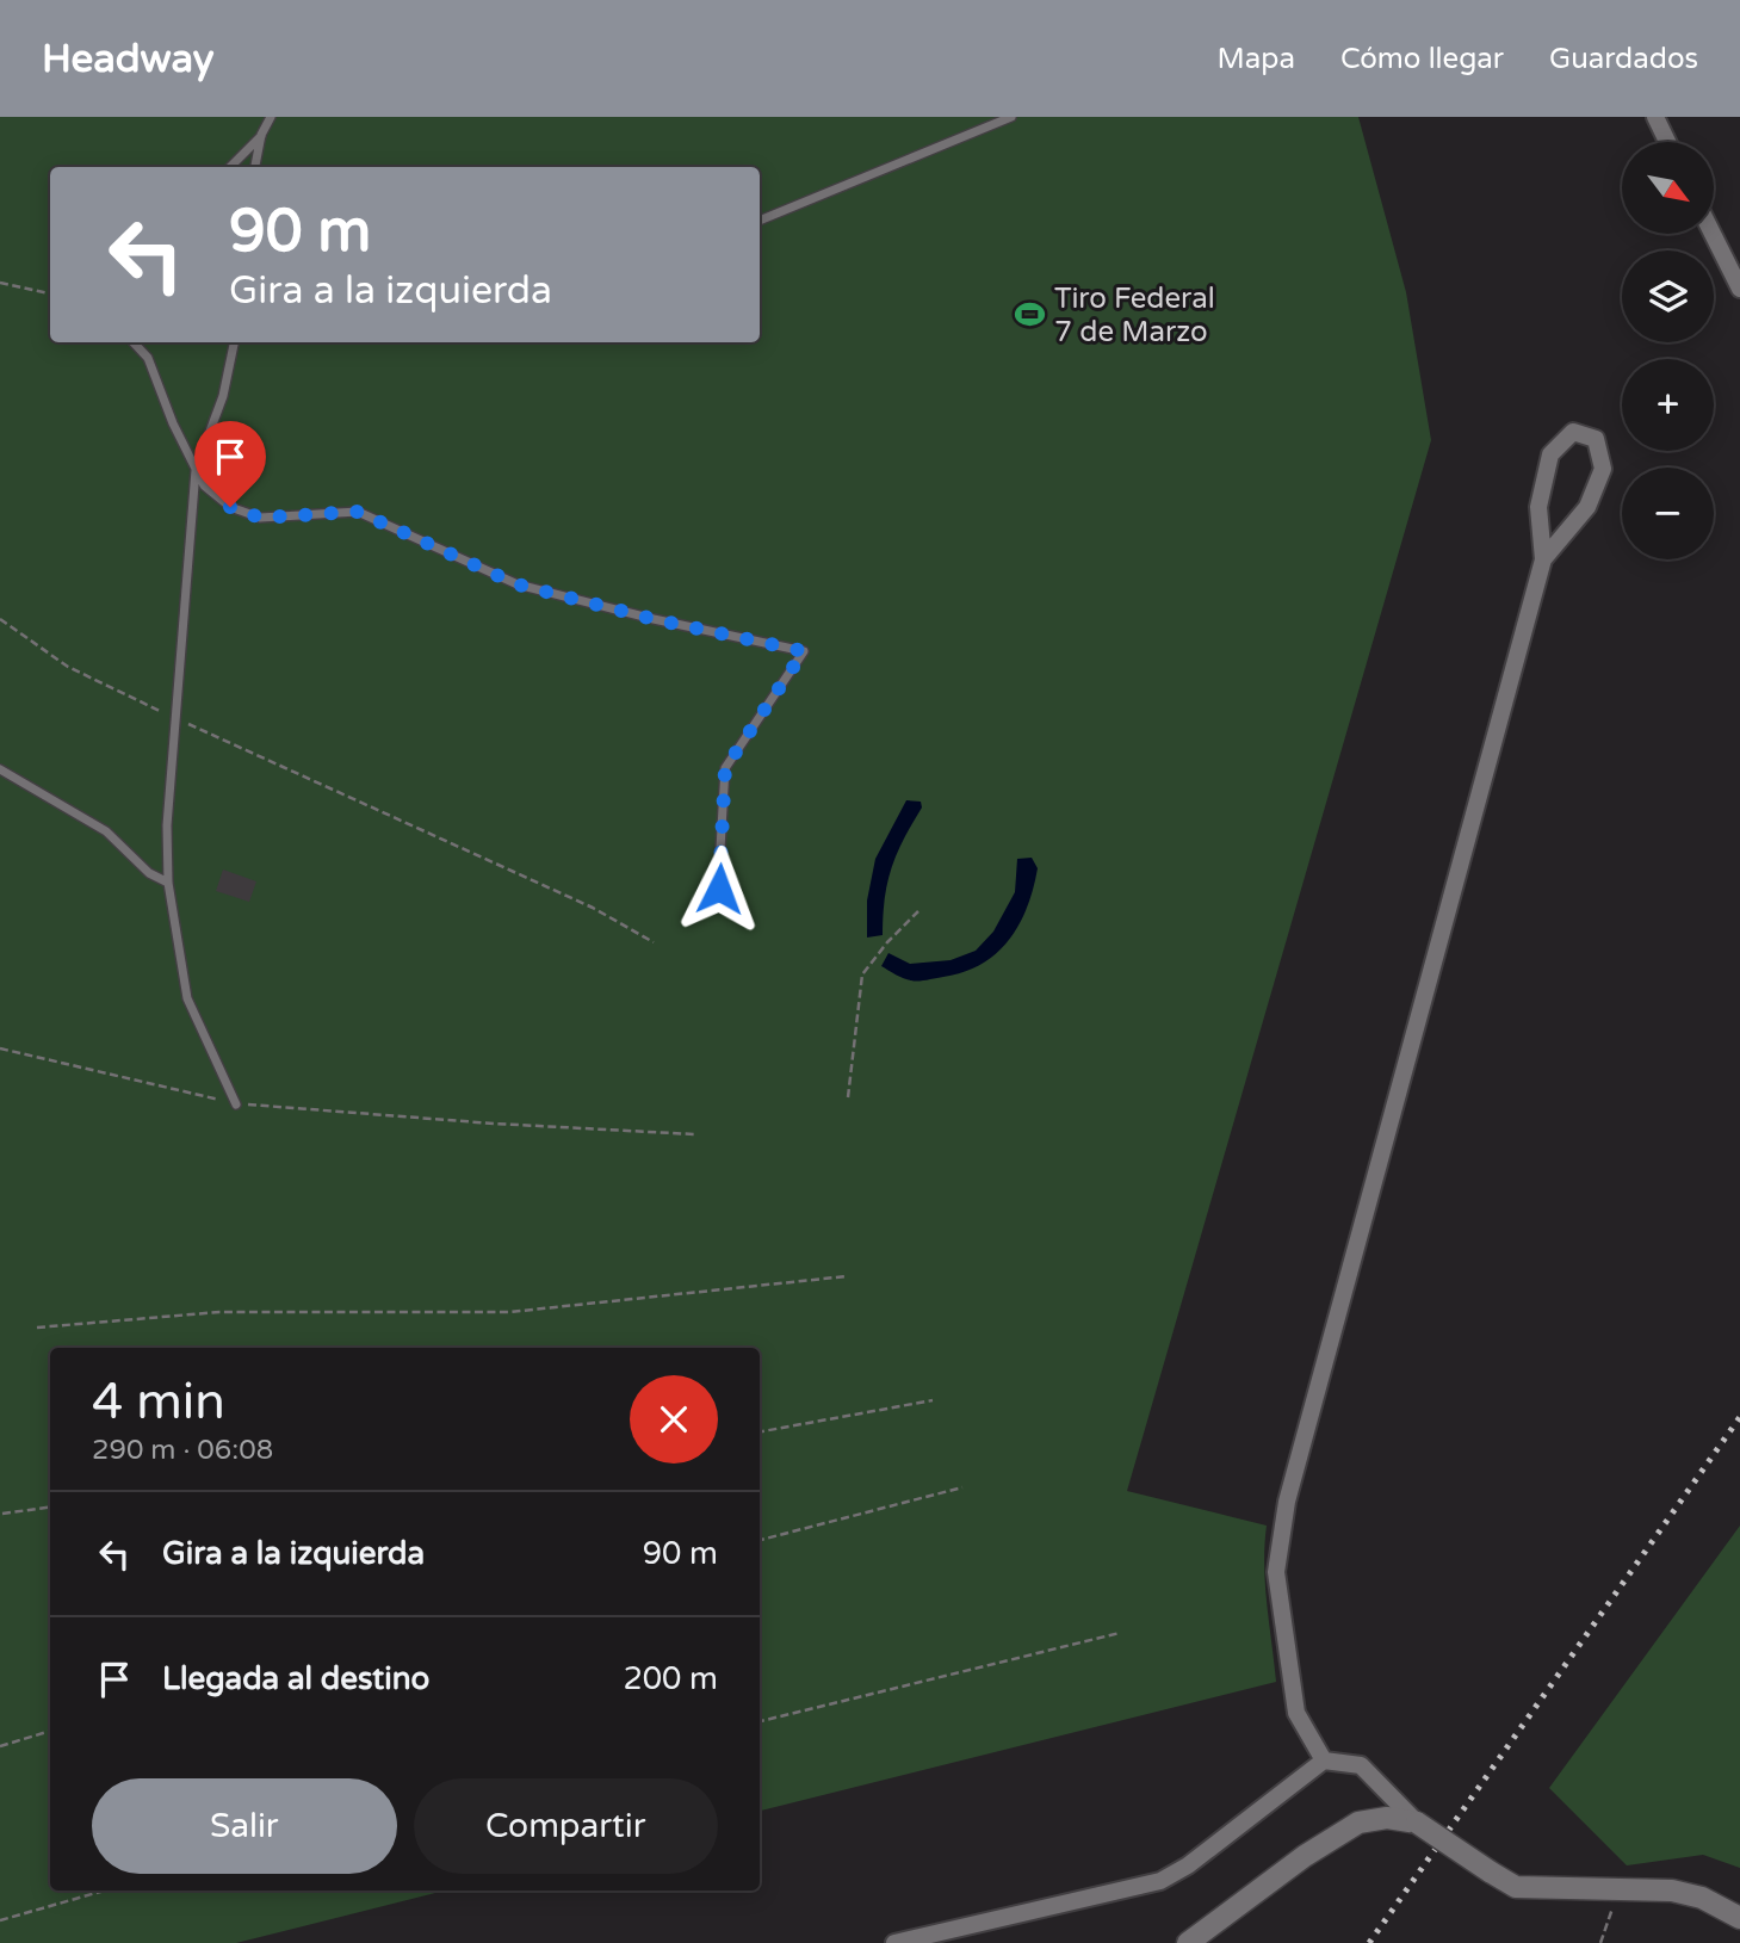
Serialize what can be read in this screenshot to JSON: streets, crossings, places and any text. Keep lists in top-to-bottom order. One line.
{"places":{"sports":["Tiro Federal 7 de Marzo"]},"north":"bottom right","page":{"header":"Headway","nav":["Mapa","Cómo llegar","Guardados"],"map_buttons":["+","−"],"turn":["90 m","Gira a la izquierda"],"heading":["4 min","290 m · 06:08"],"list":[{"name":"Gira a la izquierda","value":"90 m"},{"name":"Llegada al destino","value":"200 m"}],"buttons":["Salir","Compartir"]}}
